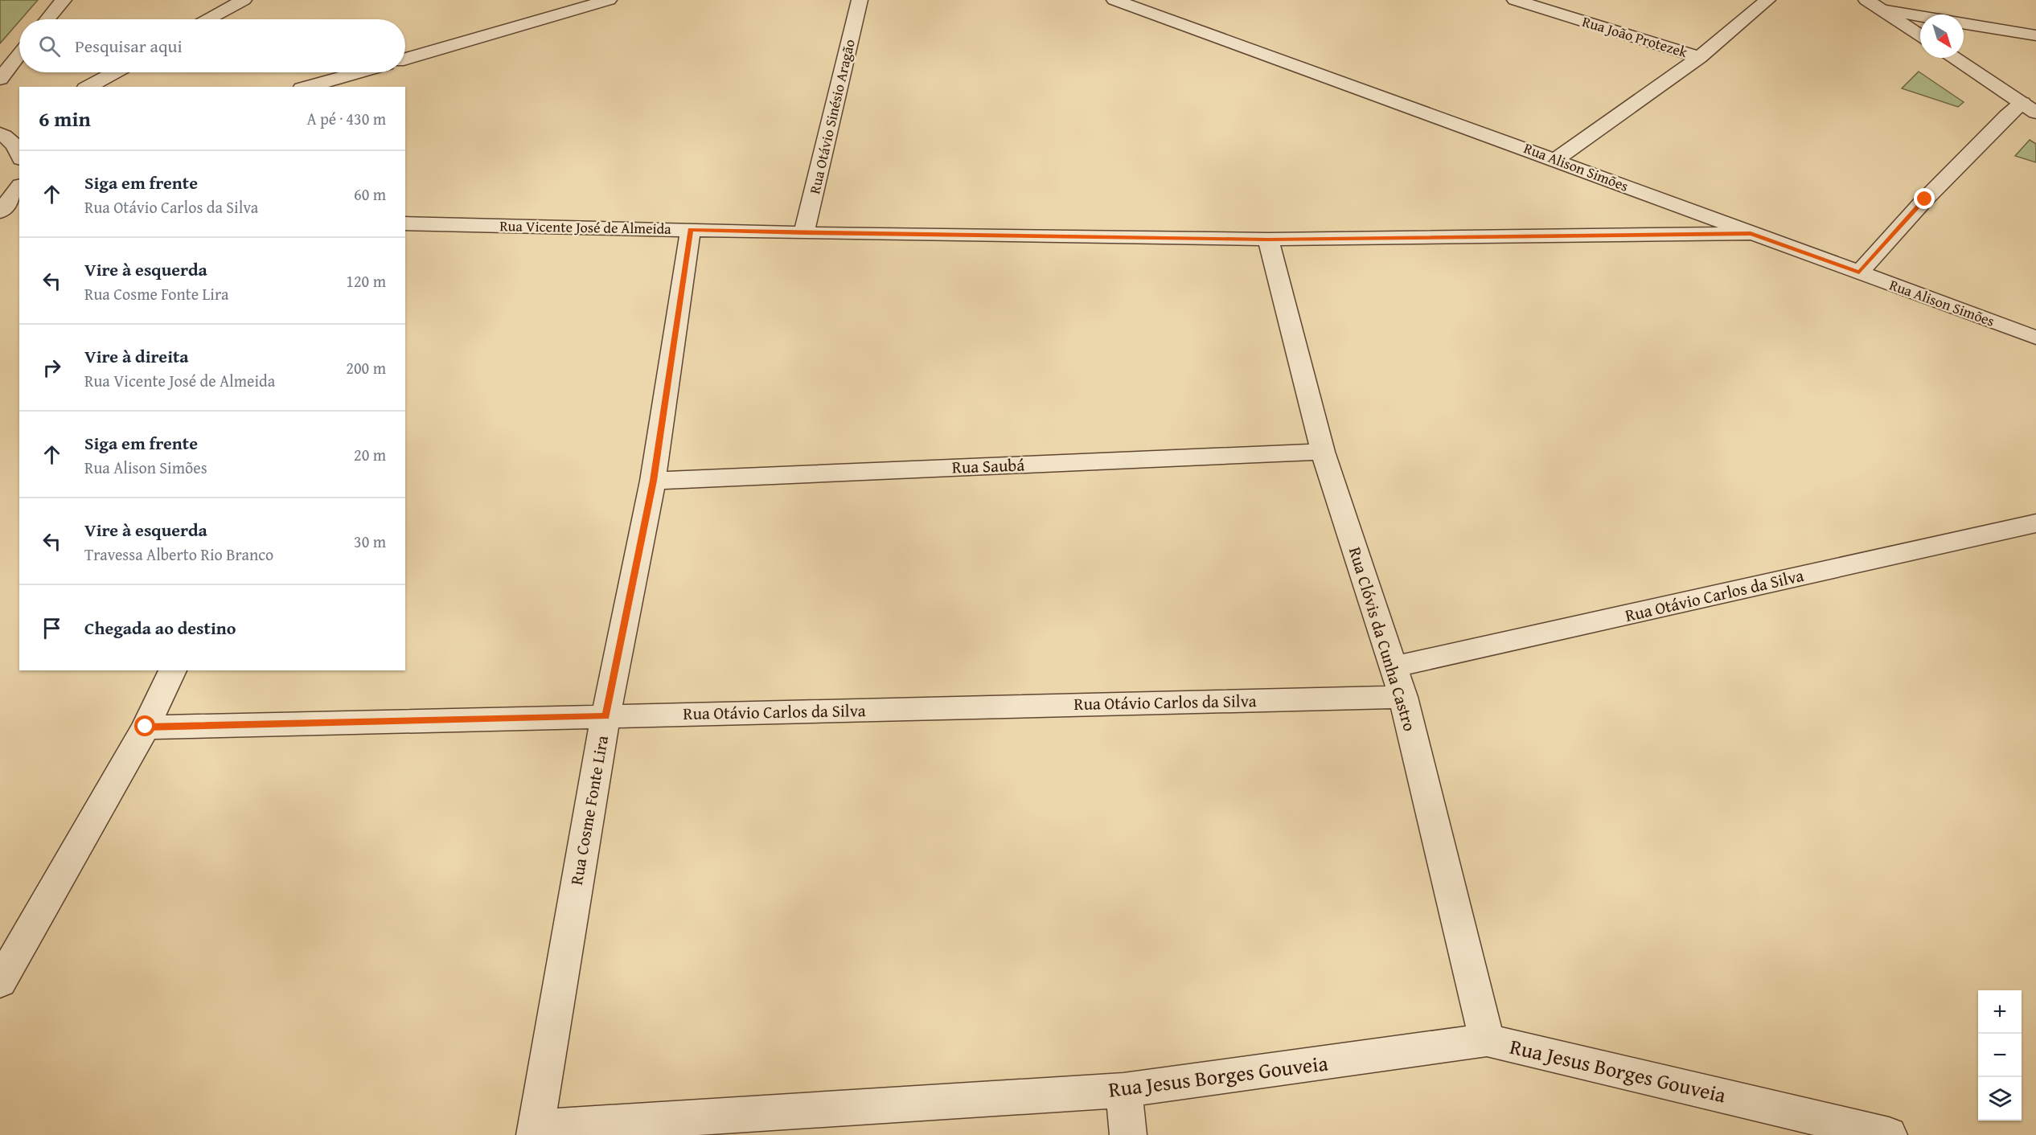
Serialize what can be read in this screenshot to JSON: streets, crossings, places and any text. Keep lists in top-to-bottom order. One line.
{"streets":{"street":["Rua João Protezek","Rua Otávio Sinésio Aragão","Rua Alison Simões","Rua Vicente José de Almeida","Rua Saubá","Rua Otávio Carlos da Silva","Rua Clóvis da Cunha Castro","Rua Cosme Fonte Lira","Rua Jesus Borges Gouveia"]},"crossings":[["Rua Otávio Sinésio Aragão","Rua Vicente José de Almeida"],["Rua Alison Simões","Rua Vicente José de Almeida"],["Rua Vicente José de Almeida","Rua Clóvis da Cunha Castro"],["Rua Vicente José de Almeida","Rua Cosme Fonte Lira"],["Rua Saubá","Rua Clóvis da Cunha Castro"],["Rua Saubá","Rua Cosme Fonte Lira"],["Rua Otávio Carlos da Silva","Rua Clóvis da Cunha Castro"],["Rua Otávio Carlos da Silva","Rua Cosme Fonte Lira"],["Rua Clóvis da Cunha Castro","Rua Jesus Borges Gouveia"],["Rua Cosme Fonte Lira","Rua Jesus Borges Gouveia"]],"north":"bottom right","page":{"search":"Pesquisar aqui","heading":["6 min","A pé · 430 m"],"list":[["Siga em frente","Rua Otávio Carlos da Silva","60 m"],["Vire à esquerda","Rua Cosme Fonte Lira","120 m"],["Vire à direita","Rua Vicente José de Almeida","200 m"],["Siga em frente","Rua Alison Simões","20 m"],["Vire à esquerda","Travessa Alberto Rio Branco","30 m"],"Chegada ao destino"],"map_buttons":["+","−"]}}
